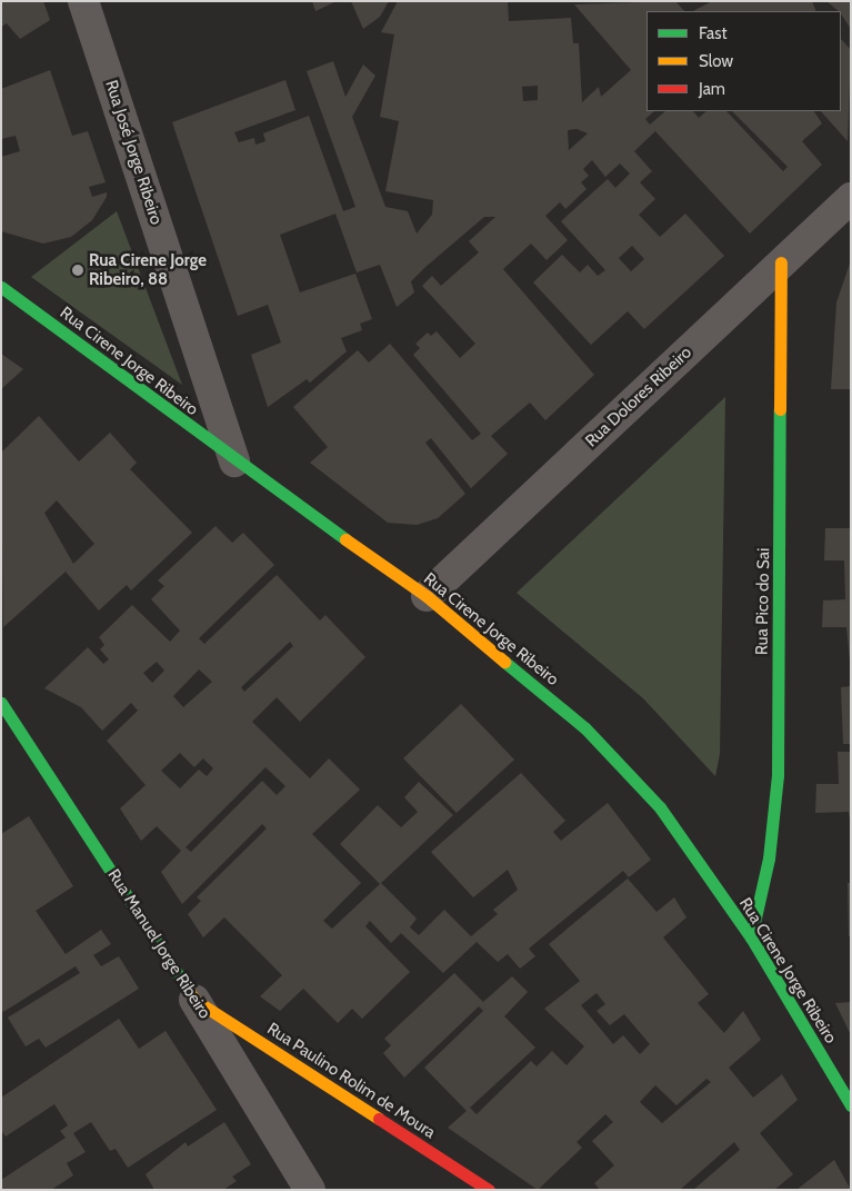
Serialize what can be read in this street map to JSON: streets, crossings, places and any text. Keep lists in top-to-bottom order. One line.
{"streets":{"street":["Rua José Jorge Ribeiro","Rua Cirene Jorge Ribeiro","Rua Dolores Ribeiro","Rua Pico do Sai","Rua Manuel Jorge Ribeiro","Rua Paulino Rolim de Moura"]},"crossings":[["Rua José Jorge Ribeiro","Rua Cirene Jorge Ribeiro"],["Rua Cirene Jorge Ribeiro","Rua Dolores Ribeiro"],["Rua Cirene Jorge Ribeiro","Rua Pico do Sai"],["Rua Dolores Ribeiro","Rua Pico do Sai"],["Rua Manuel Jorge Ribeiro","Rua Paulino Rolim de Moura"]],"places":["Rua Cirene Jorge Ribeiro, 88"],"legend":["Fast","Slow","Jam"]}
